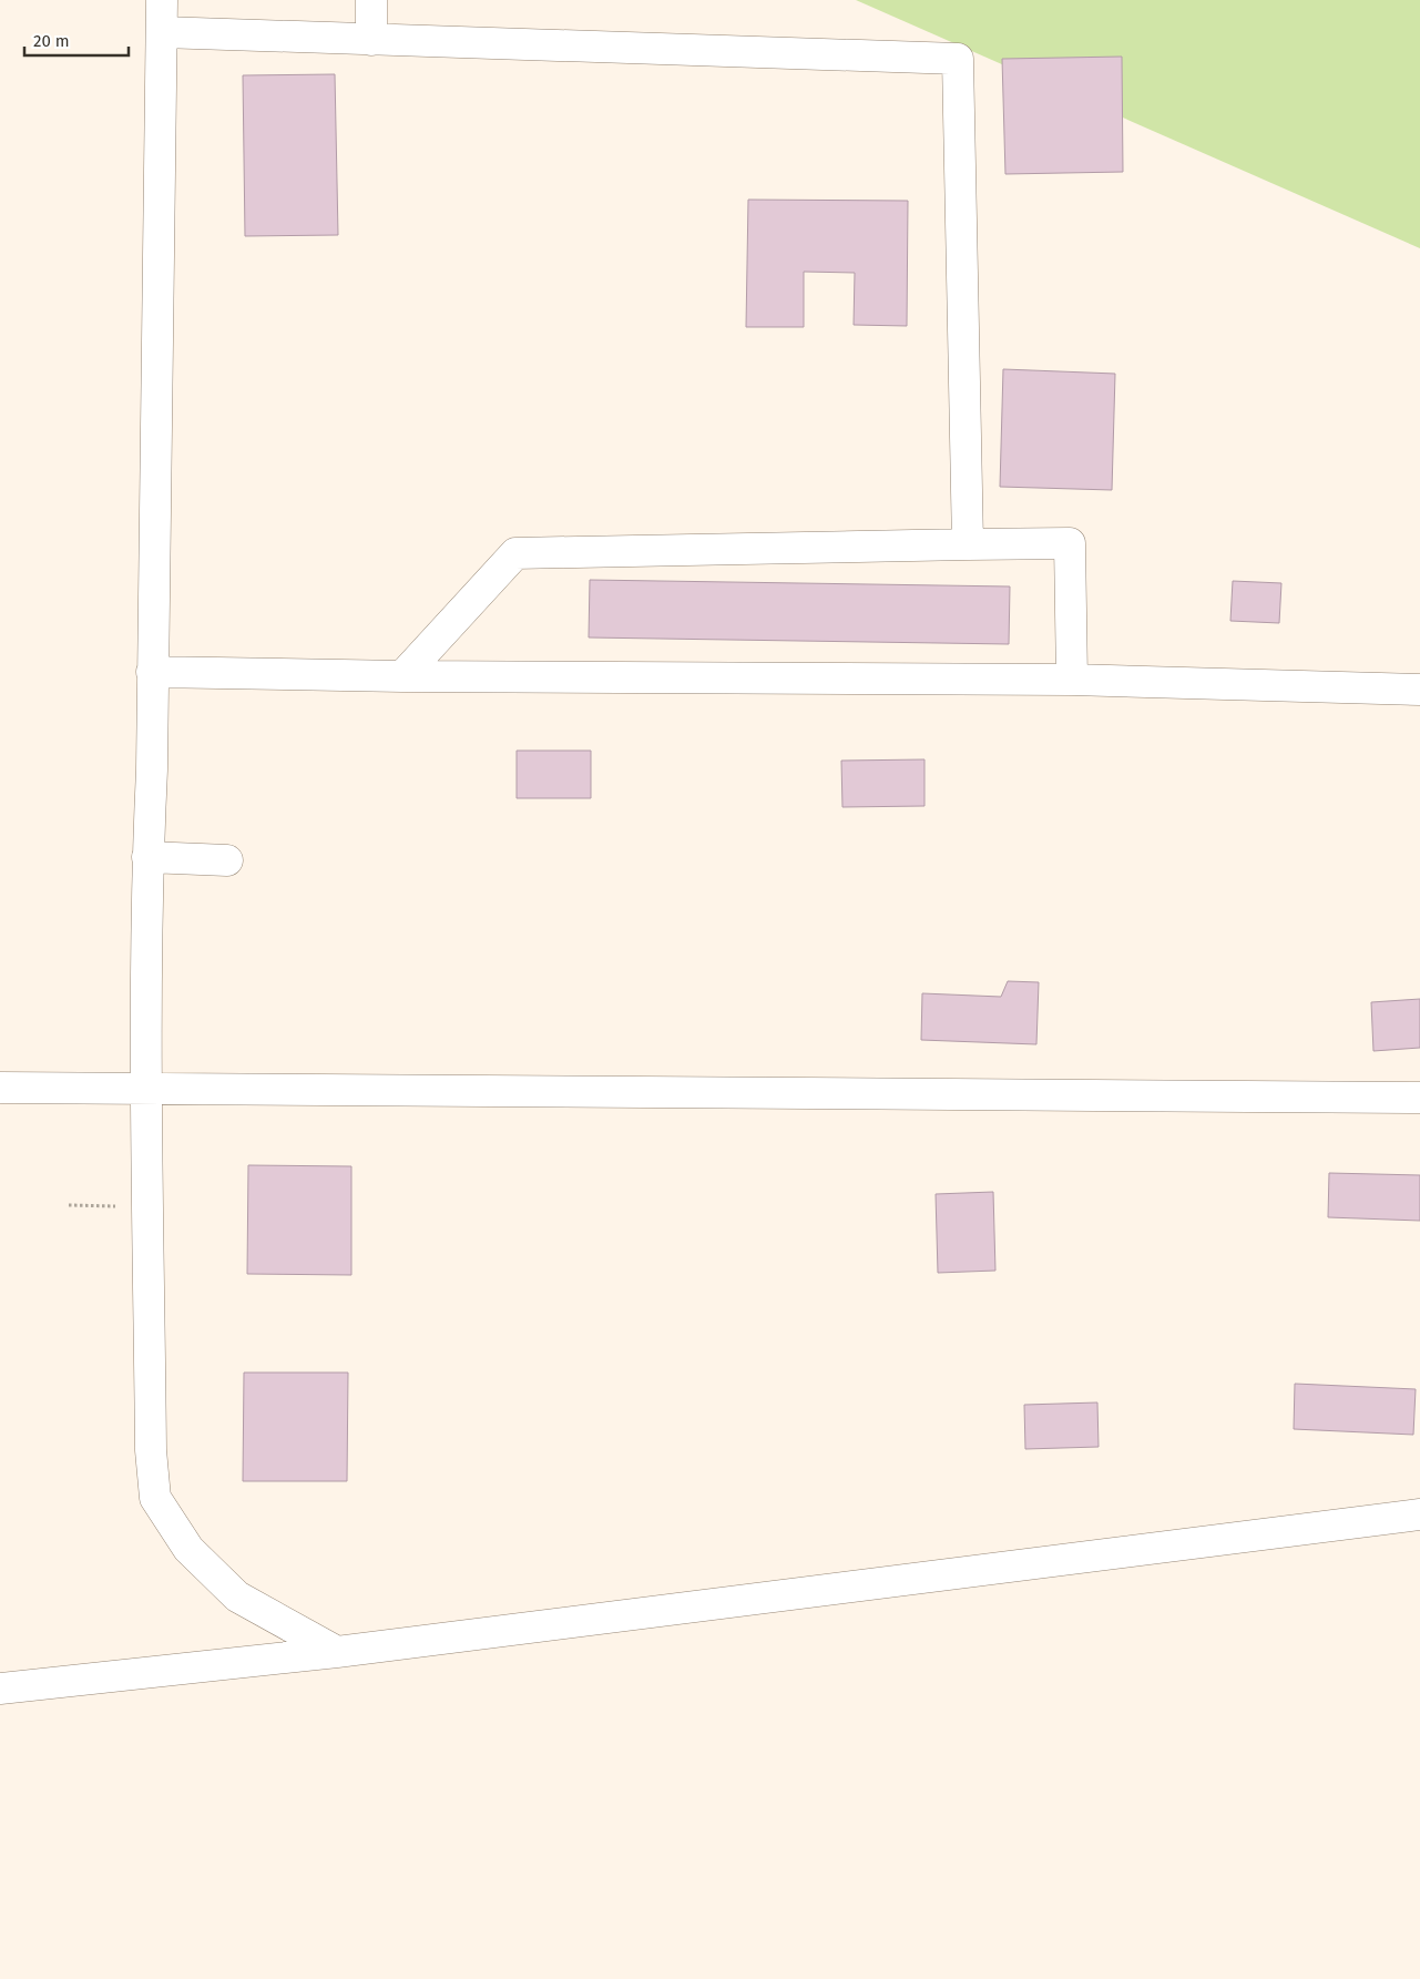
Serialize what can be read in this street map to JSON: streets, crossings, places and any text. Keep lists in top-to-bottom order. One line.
{"scale_bar":"20 m"}
